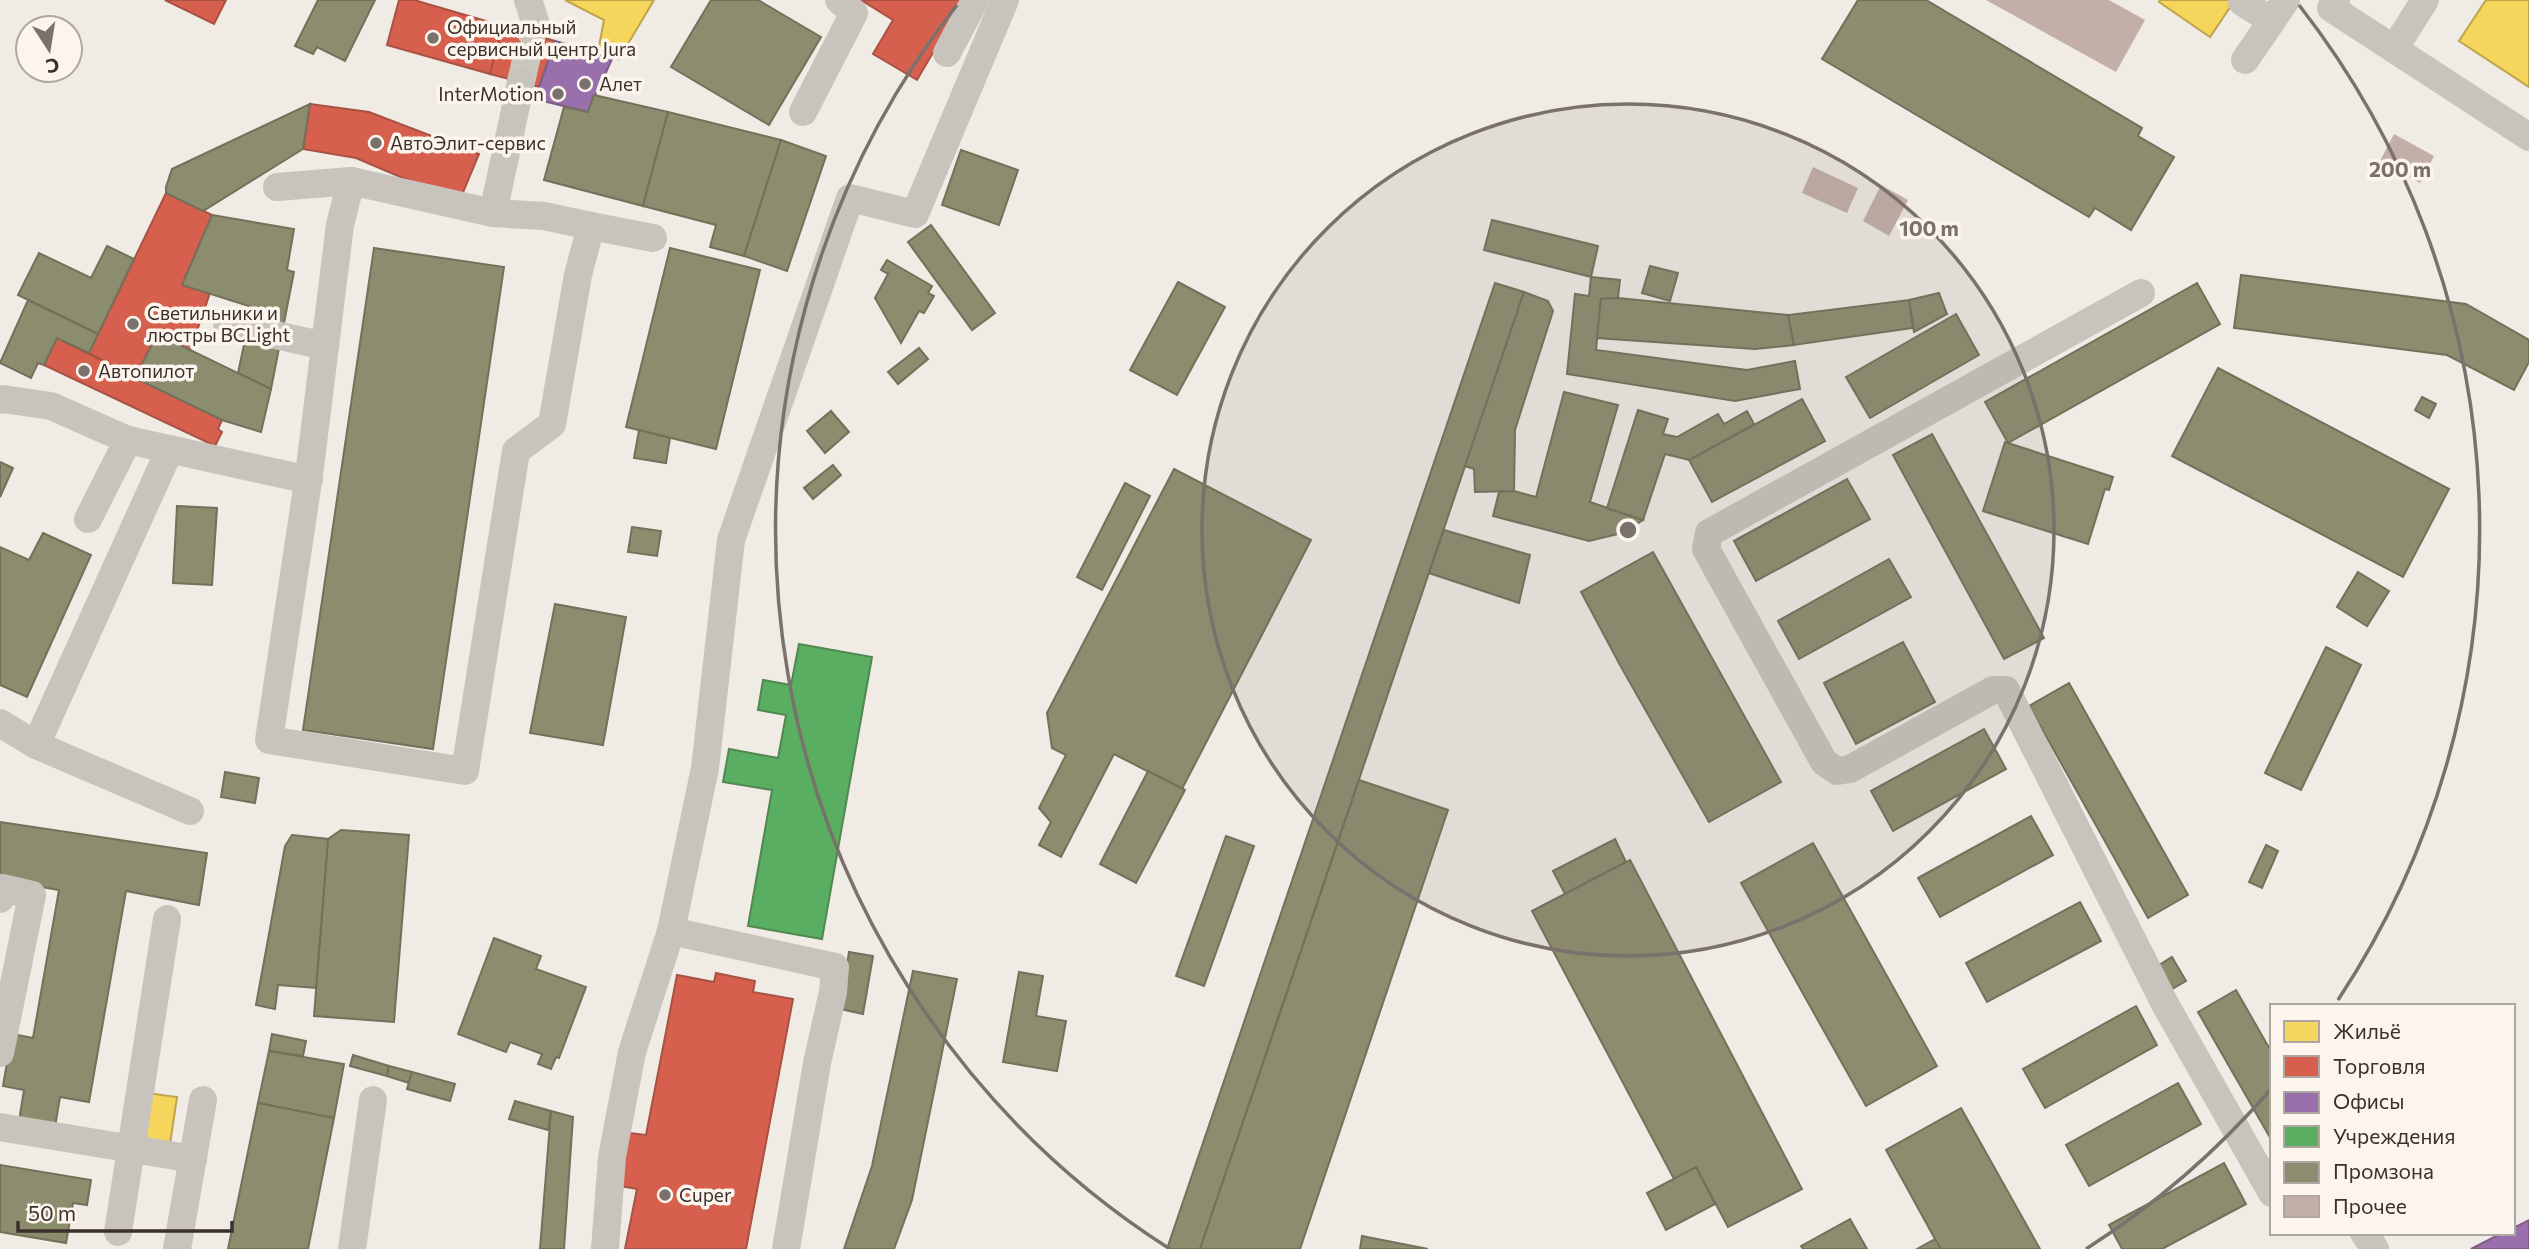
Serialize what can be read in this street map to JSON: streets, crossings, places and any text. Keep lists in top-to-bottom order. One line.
{"places":["Официальный сервисный центр Jura","Алет","InterMotion","АвтоЭлит-сервис","Светильники и люстры BCLight","Автопилот","Cuper"],"legend":["Жильё","Торговля","Офисы","Учреждения","Промзона","Прочее"],"scale_bar":"50 m","north":"bottom","rings":["200 m","100 m"]}
